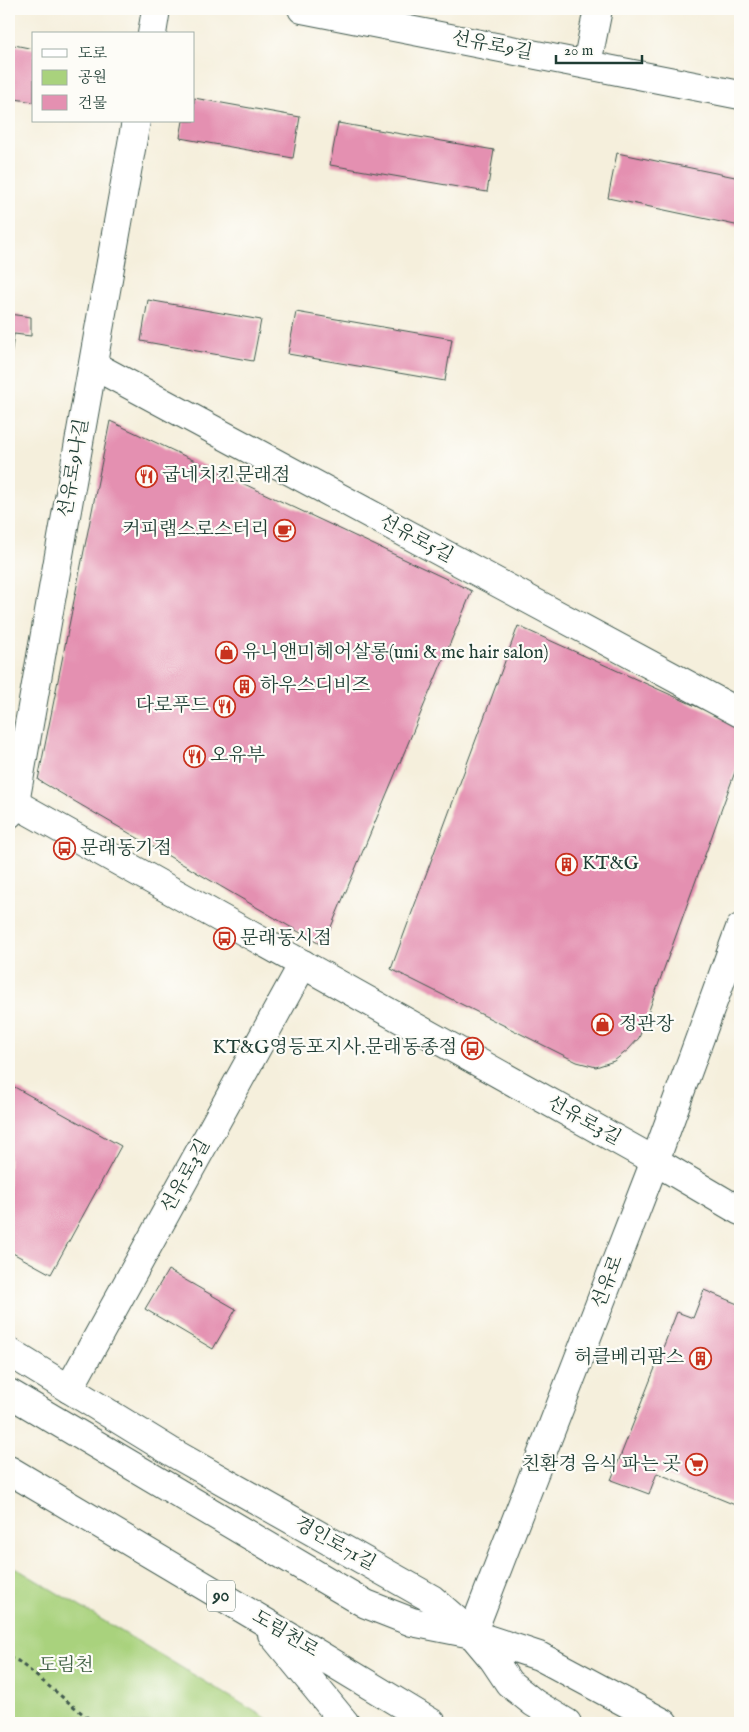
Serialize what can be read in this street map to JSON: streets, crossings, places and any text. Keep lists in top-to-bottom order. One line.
{"streets":{"street":["선유로9길","선유로9나길","선유로5길","선유로3길","선유로","경인로71길","90","도림천로"]},"crossings":[["선유로9나길","선유로5길"],["선유로9나길","선유로3길"],["선유로3길","선유로"],["선유로3길","경인로71길"],["선유로","경인로71길"]],"parks":["도림천"],"places":{"restaurant":["굽네치킨문래점","다로푸드","오유부"],"cafe":["커피랩스로스터리"],"shop":["유니앤미헤어살롱(uni & me hair salon)","정관장"],"building":["하우스디비즈","KT&G","허클베리팜스"],"bus stop":["문래동기점","문래동시점","KT&G영등포지사.문래동종점"],"supermarket":["친환경 음식 파는 곳"]},"legend":["도로","공원","건물"],"scale_bar":"20 m"}
